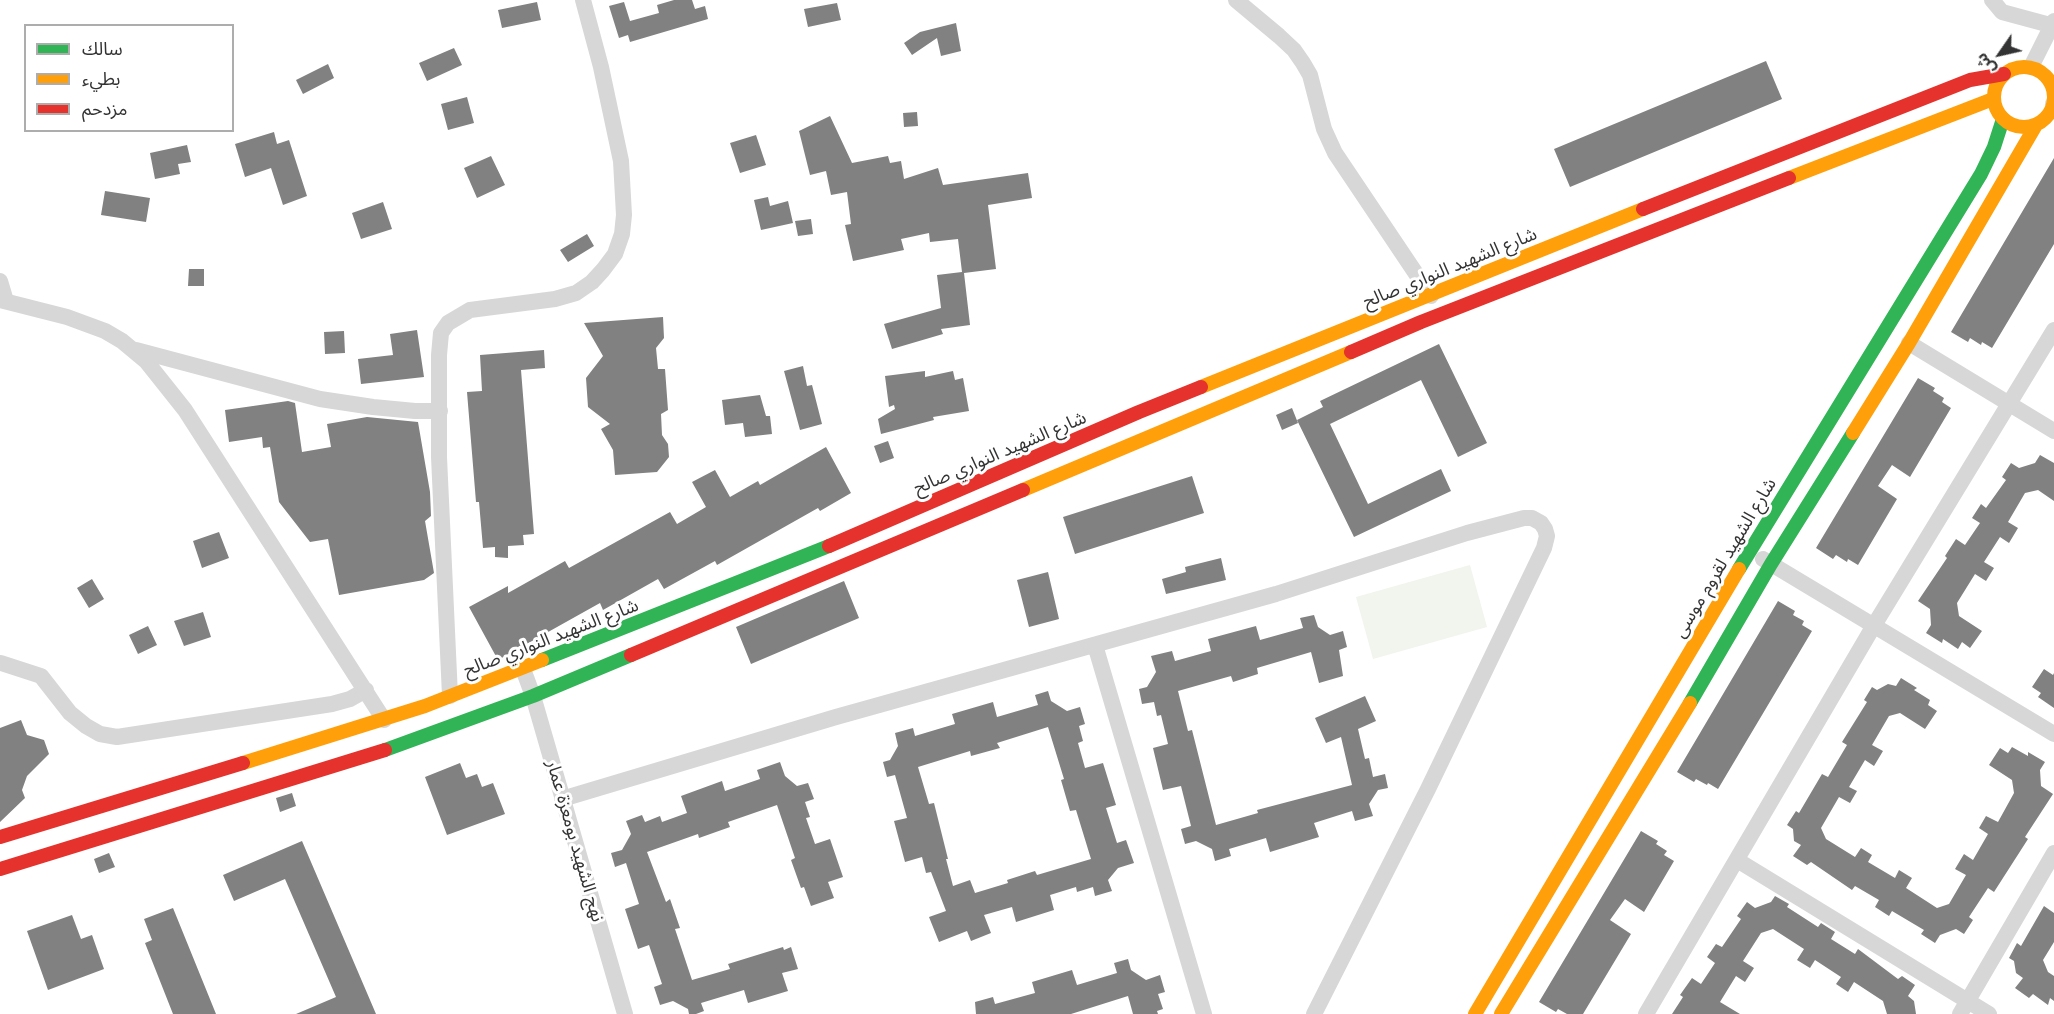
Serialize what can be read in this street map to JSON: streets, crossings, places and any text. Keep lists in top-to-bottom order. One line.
{"streets":{"street":["شارع الشهيد النواري صالح","شارع الشهيد لقروم موسى","نهج الشهيد بومعزة عمار"]},"crossings":[["شارع الشهيد النواري صالح","شارع الشهيد لقروم موسى"],["شارع الشهيد النواري صالح","نهج الشهيد بومعزة عمار"]],"legend":["سالك","بطيء","مزدحم"],"north":"bottom left"}
